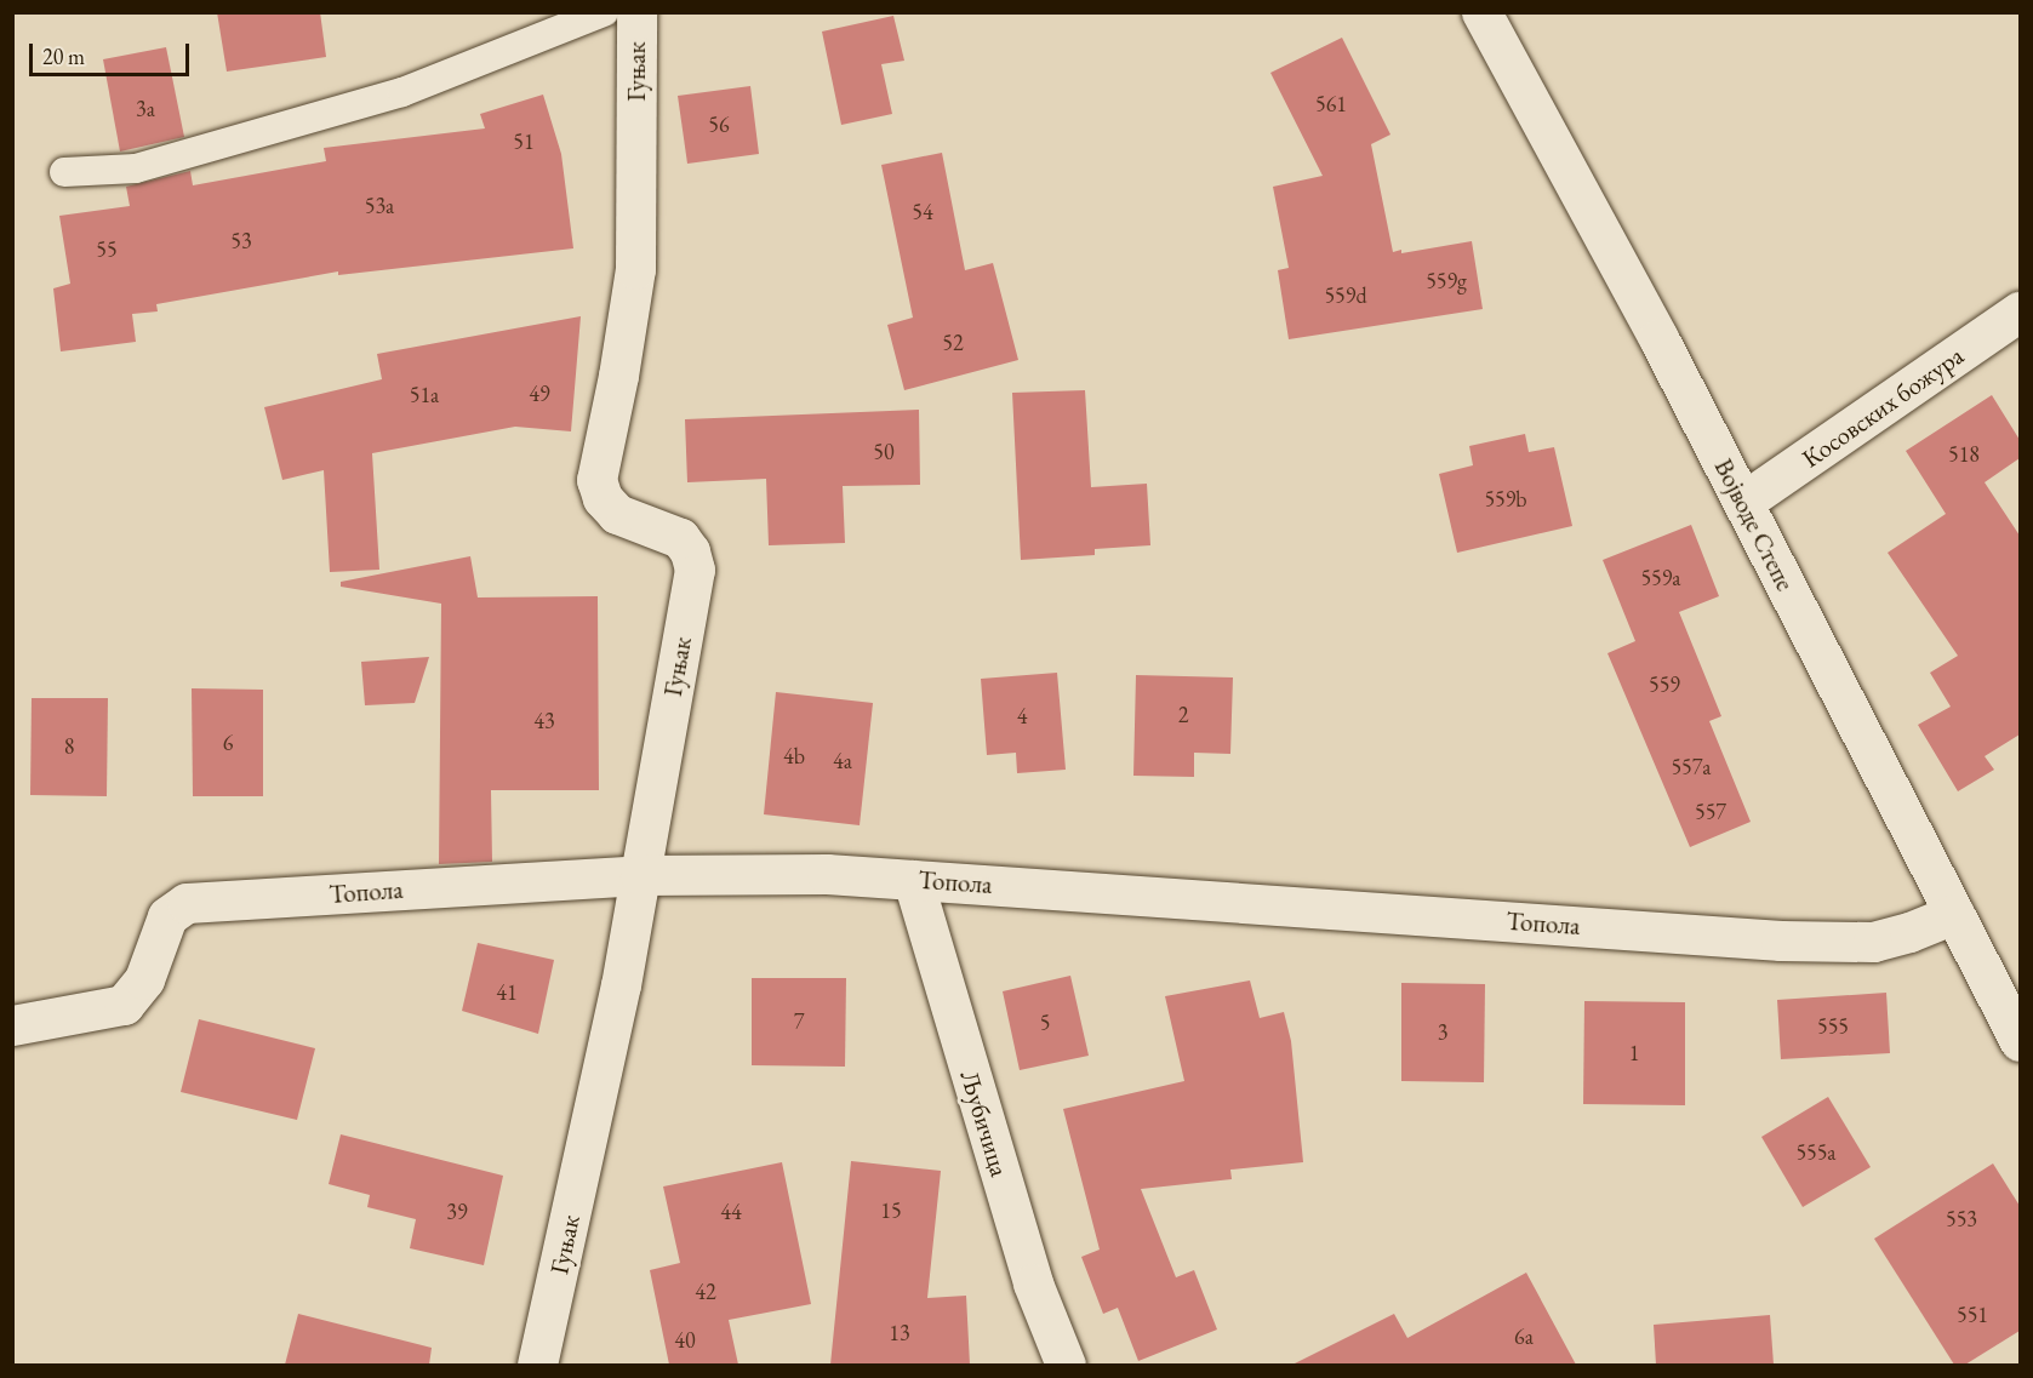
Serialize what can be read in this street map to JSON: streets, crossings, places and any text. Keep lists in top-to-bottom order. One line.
{"streets":{"street":["Гуњак","Косовских божура","Војводе Степе","Топола","Љубичица"]},"crossings":[["Гуњак","Топола"],["Косовских божура","Војводе Степе"],["Војводе Степе","Топола"],["Топола","Љубичица"]],"house_numbers":["561","3a","56","51","53a","54","53","55","559g","559d","52","49","51a","50","518","559b","559a","559","2","4","43","6","8","4b","4a","557a","557","41","7","5","555","3","1","555a","15","39","44","553","42","551","13","6a","40"],"scale_bar":"20 m"}
